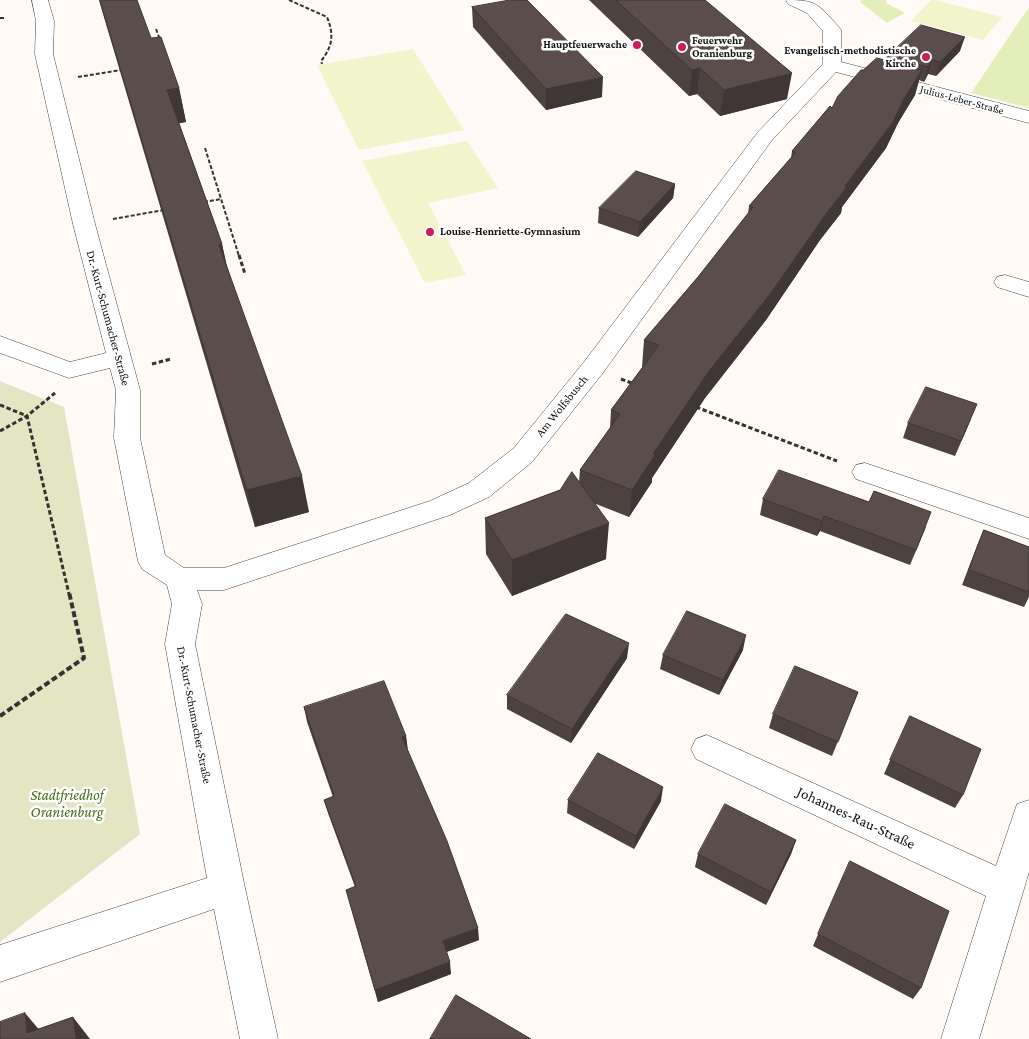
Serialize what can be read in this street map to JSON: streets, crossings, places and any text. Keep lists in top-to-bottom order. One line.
{"streets":{"street":["Julius-Leber-Straße","Dr.-Kurt-Schumacher-Straße","Am Wolfsbusch","Johannes-Rau-Straße"]},"crossings":[["Julius-Leber-Straße","Am Wolfsbusch"],["Dr.-Kurt-Schumacher-Straße","Am Wolfsbusch"]],"parks":["Stadtfriedhof Oranienburg"],"places":["Hauptfeuerwache","Feuerwehr Oranienburg","Evangelisch-methodistische Kirche","Louise-Henriette-Gymnasium"]}
